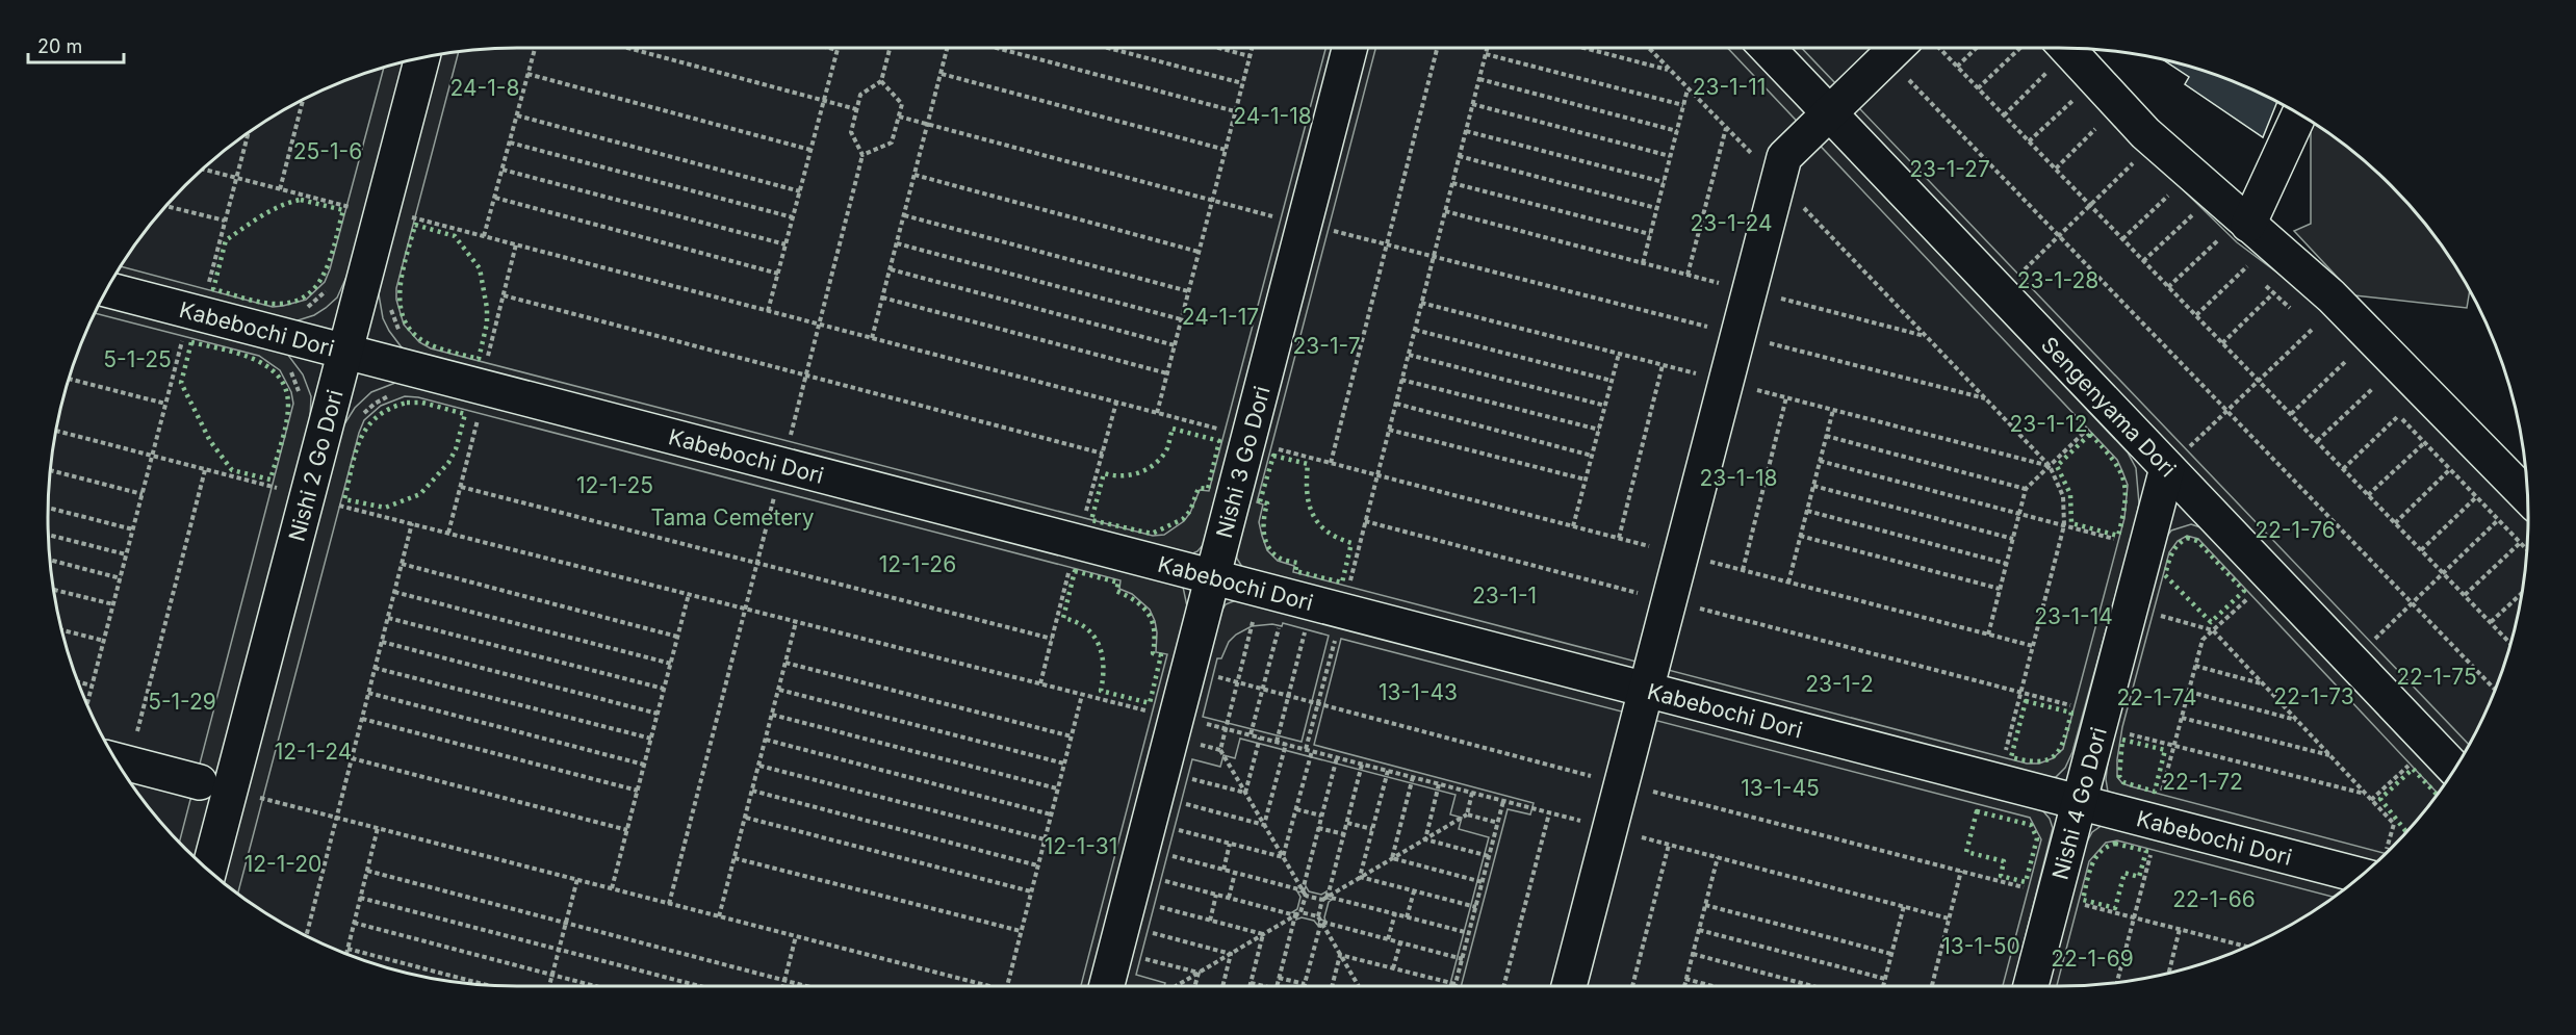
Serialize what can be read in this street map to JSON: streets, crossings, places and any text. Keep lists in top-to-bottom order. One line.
{"streets":{"street":["Kabebochi Dori","Sengenyama Dori","Nishi 3 Go Dori","Nishi 2 Go Dori","Nishi 4 Go Dori"]},"crossings":[["Kabebochi Dori","Nishi 3 Go Dori"],["Kabebochi Dori","Nishi 2 Go Dori"],["Kabebochi Dori","Nishi 4 Go Dori"],["Sengenyama Dori","Nishi 4 Go Dori"]],"parks":["23-1-11","24-1-8","24-1-18","25-1-6","23-1-27","23-1-24","23-1-28","24-1-17","23-1-7","5-1-25","23-1-12","23-1-18","12-1-25","Tama Cemetery","22-1-76","12-1-26","23-1-1","23-1-14","22-1-75","23-1-2","13-1-43","22-1-73","22-1-74","5-1-29","12-1-24","22-1-72","13-1-45","12-1-31","12-1-20","22-1-66","13-1-50","22-1-69"],"scale_bar":"20 m"}
